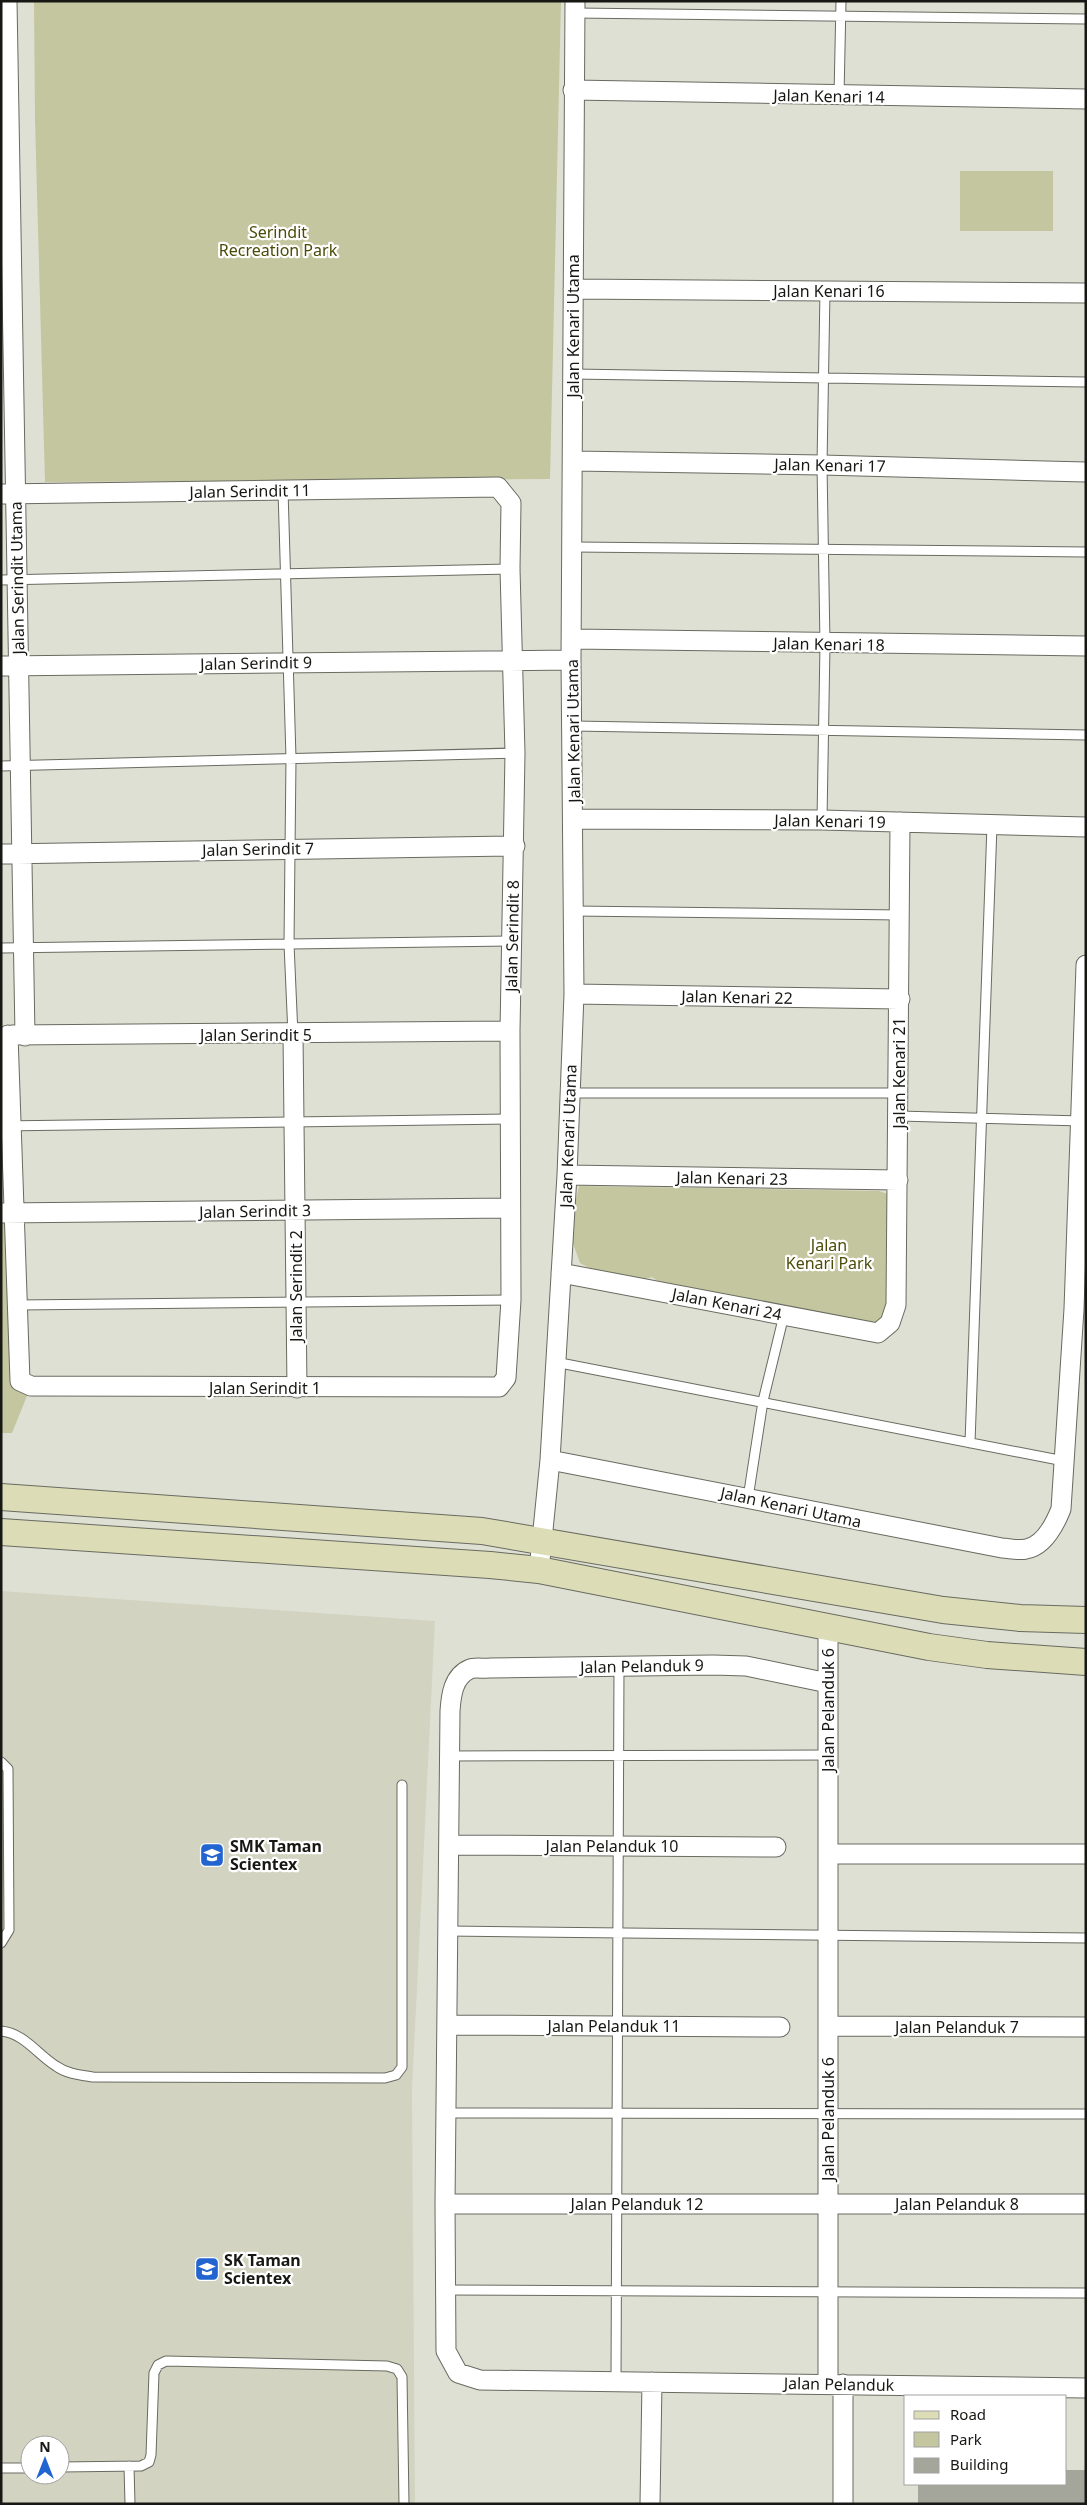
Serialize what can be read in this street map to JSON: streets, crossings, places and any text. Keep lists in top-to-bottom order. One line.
{"streets":{"street":["Jalan Kenari 14","Jalan Kenari 16","Jalan Kenari Utama","Jalan Kenari 17","Jalan Serindit 11","Jalan Serindit Utama","Jalan Kenari 18","Jalan Serindit 9","Jalan Kenari 19","Jalan Serindit 7","Jalan Serindit 8","Jalan Kenari 22","Jalan Serindit 5","Jalan Kenari 21","Jalan Kenari 23","Jalan Serindit 3","Jalan Serindit 2","Jalan Kenari 24","Jalan Serindit 1","Jalan Pelanduk 9","Jalan Pelanduk 6","Jalan Pelanduk 10","Jalan Pelanduk 11","Jalan Pelanduk 7","Jalan Pelanduk 12","Jalan Pelanduk 8","Jalan Pelanduk"]},"crossings":[["Jalan Kenari 14","Jalan Kenari Utama"],["Jalan Kenari 16","Jalan Kenari Utama"],["Jalan Kenari Utama","Jalan Kenari 17"],["Jalan Kenari Utama","Jalan Kenari 18"],["Jalan Kenari Utama","Jalan Serindit 9"],["Jalan Kenari Utama","Jalan Kenari 19"],["Jalan Kenari Utama","Jalan Kenari 22"],["Jalan Kenari Utama","Jalan Kenari 23"],["Jalan Kenari Utama","Jalan Kenari 24"],["Jalan Serindit 11","Jalan Serindit Utama"],["Jalan Serindit 11","Jalan Serindit 8"],["Jalan Serindit Utama","Jalan Serindit 9"],["Jalan Serindit Utama","Jalan Serindit 7"],["Jalan Serindit Utama","Jalan Serindit 5"],["Jalan Serindit Utama","Jalan Serindit 3"],["Jalan Serindit Utama","Jalan Serindit 1"],["Jalan Serindit 9","Jalan Serindit 8"],["Jalan Kenari 19","Jalan Kenari 21"],["Jalan Serindit 7","Jalan Serindit 8"],["Jalan Serindit 8","Jalan Serindit 5"],["Jalan Serindit 8","Jalan Serindit 3"],["Jalan Serindit 8","Jalan Serindit 1"],["Jalan Kenari 22","Jalan Kenari 21"],["Jalan Serindit 5","Jalan Serindit 2"],["Jalan Kenari 21","Jalan Kenari 23"],["Jalan Kenari 21","Jalan Kenari 24"],["Jalan Serindit 3","Jalan Serindit 2"],["Jalan Serindit 2","Jalan Serindit 1"],["Jalan Pelanduk 9","Jalan Pelanduk 6"],["Jalan Pelanduk 6","Jalan Pelanduk 7"],["Jalan Pelanduk 6","Jalan Pelanduk 12"],["Jalan Pelanduk 6","Jalan Pelanduk 8"],["Jalan Pelanduk 6","Jalan Pelanduk"],["Jalan Pelanduk 12","Jalan Pelanduk 8"]],"parks":["Serindit Recreation Park","Jalan Kenari Park"],"places":{"school or university":["SMK Taman Scientex","SK Taman Scientex"]},"legend":["Road","Park","Building"],"north":"top"}
